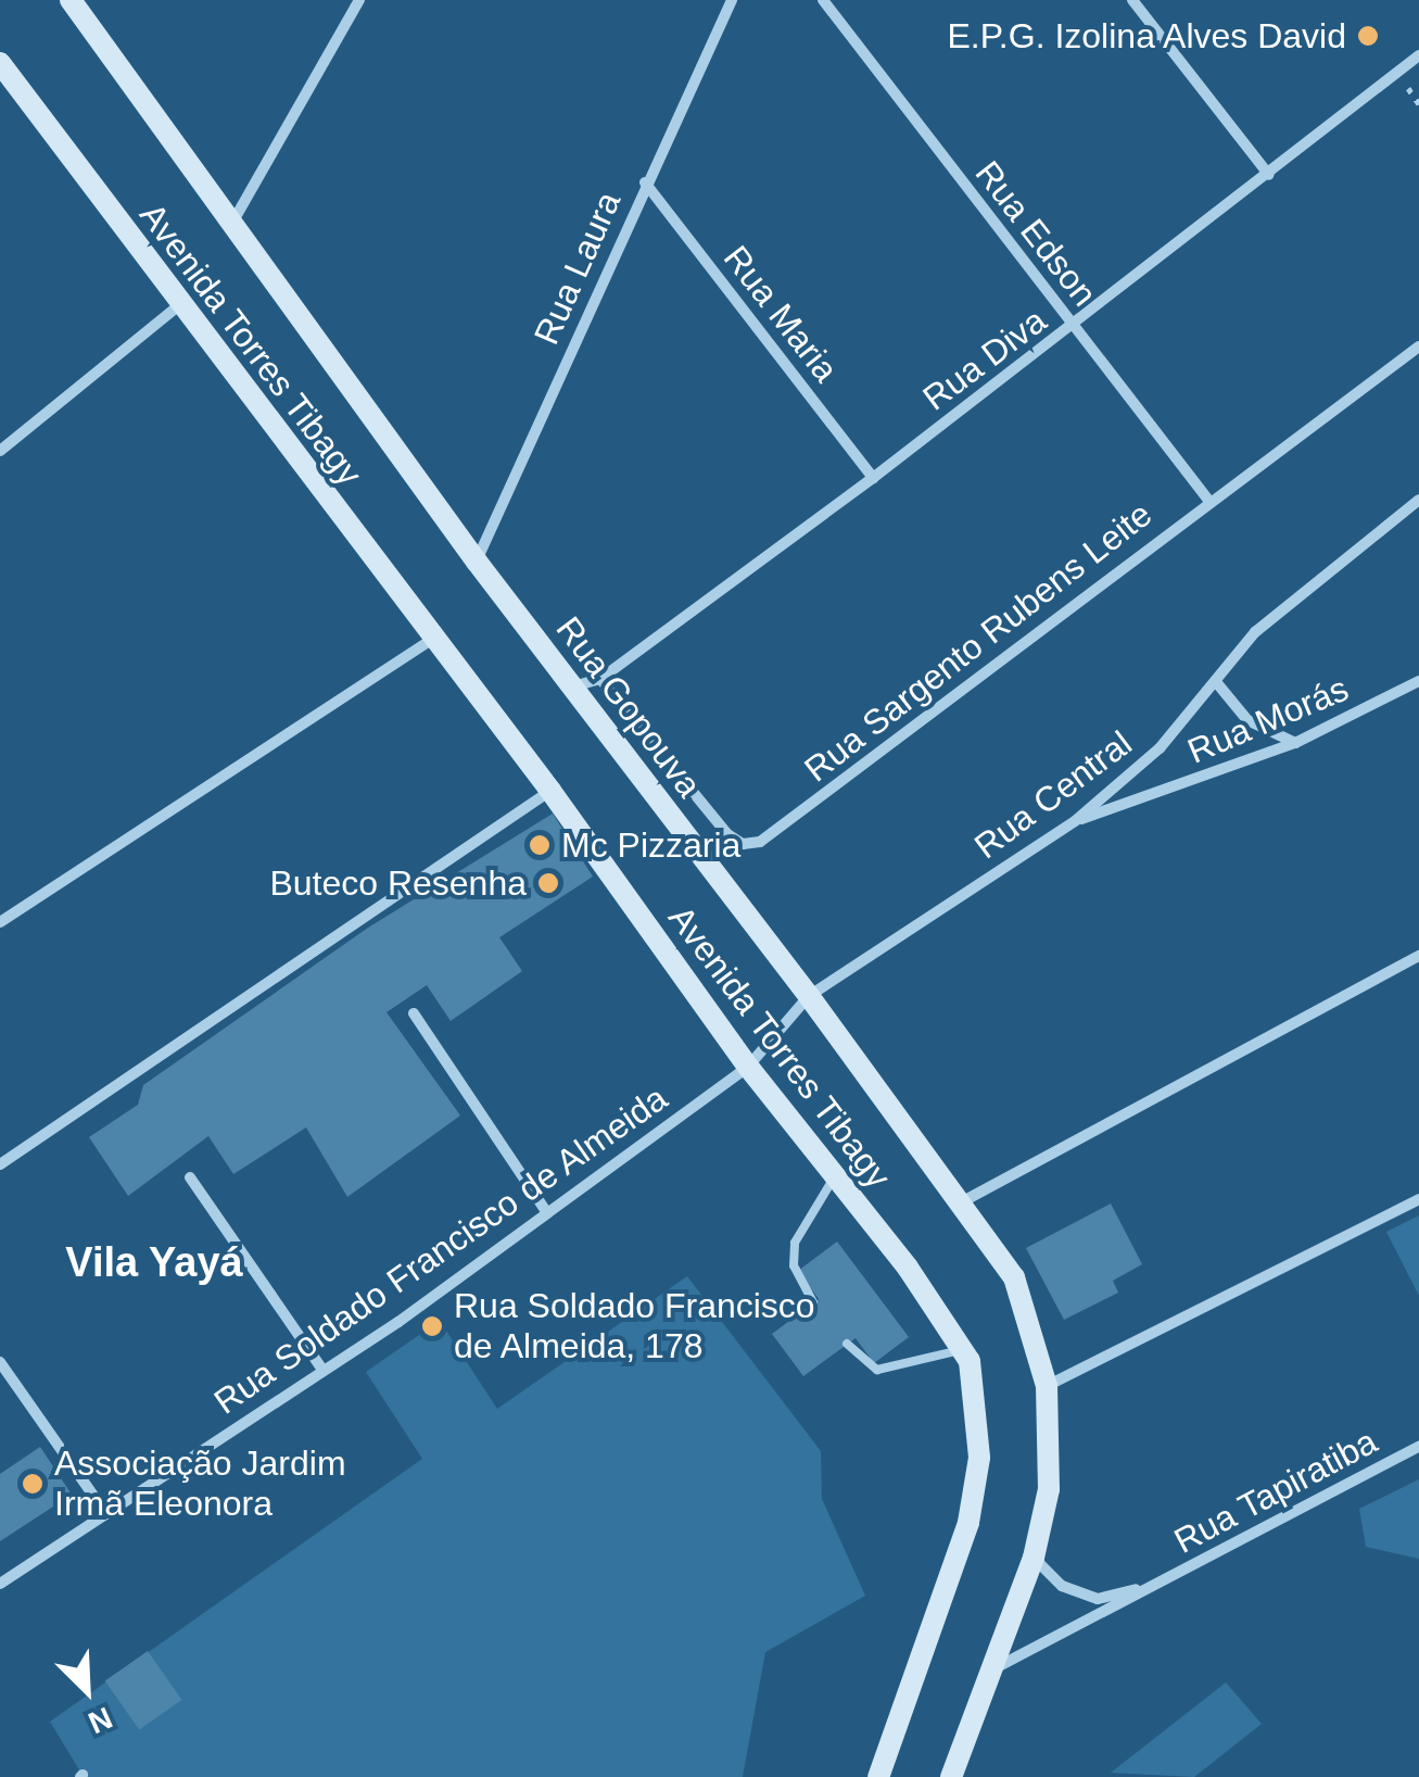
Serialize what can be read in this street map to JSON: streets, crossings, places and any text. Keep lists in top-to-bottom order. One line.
{"streets":{"main road":["Avenida Torres Tibagy","Rua Gopouva"],"street":["Rua Edson","Rua Laura","Rua Maria","Rua Diva","Rua Sargento Rubens Leite","Rua Morás","Rua Central","Rua Soldado Francisco de Almeida","Rua Tapiratiba"]},"crossings":[["Rua Edson","Rua Diva"],["Rua Edson","Rua Sargento Rubens Leite"],["Rua Laura","Rua Maria"],["Rua Laura","Rua Gopouva"],["Rua Maria","Rua Diva"],["Avenida Torres Tibagy","Rua Central"],["Avenida Torres Tibagy","Rua Soldado Francisco de Almeida"],["Rua Diva","Rua Sargento Rubens Leite"],["Rua Diva","Rua Gopouva"],["Rua Gopouva","Rua Central"],["Rua Gopouva","Rua Tapiratiba"],["Rua Morás","Rua Central"],["Rua Central","Rua Soldado Francisco de Almeida"]],"districts":["Vila Yayá"],"places":["E.P.G. Izolina Alves David","Mc Pizzaria","Buteco Resenha","Rua Soldado Francisco de Almeida, 178","Associação Jardim Irmã Eleonora"],"north":"bottom right"}
